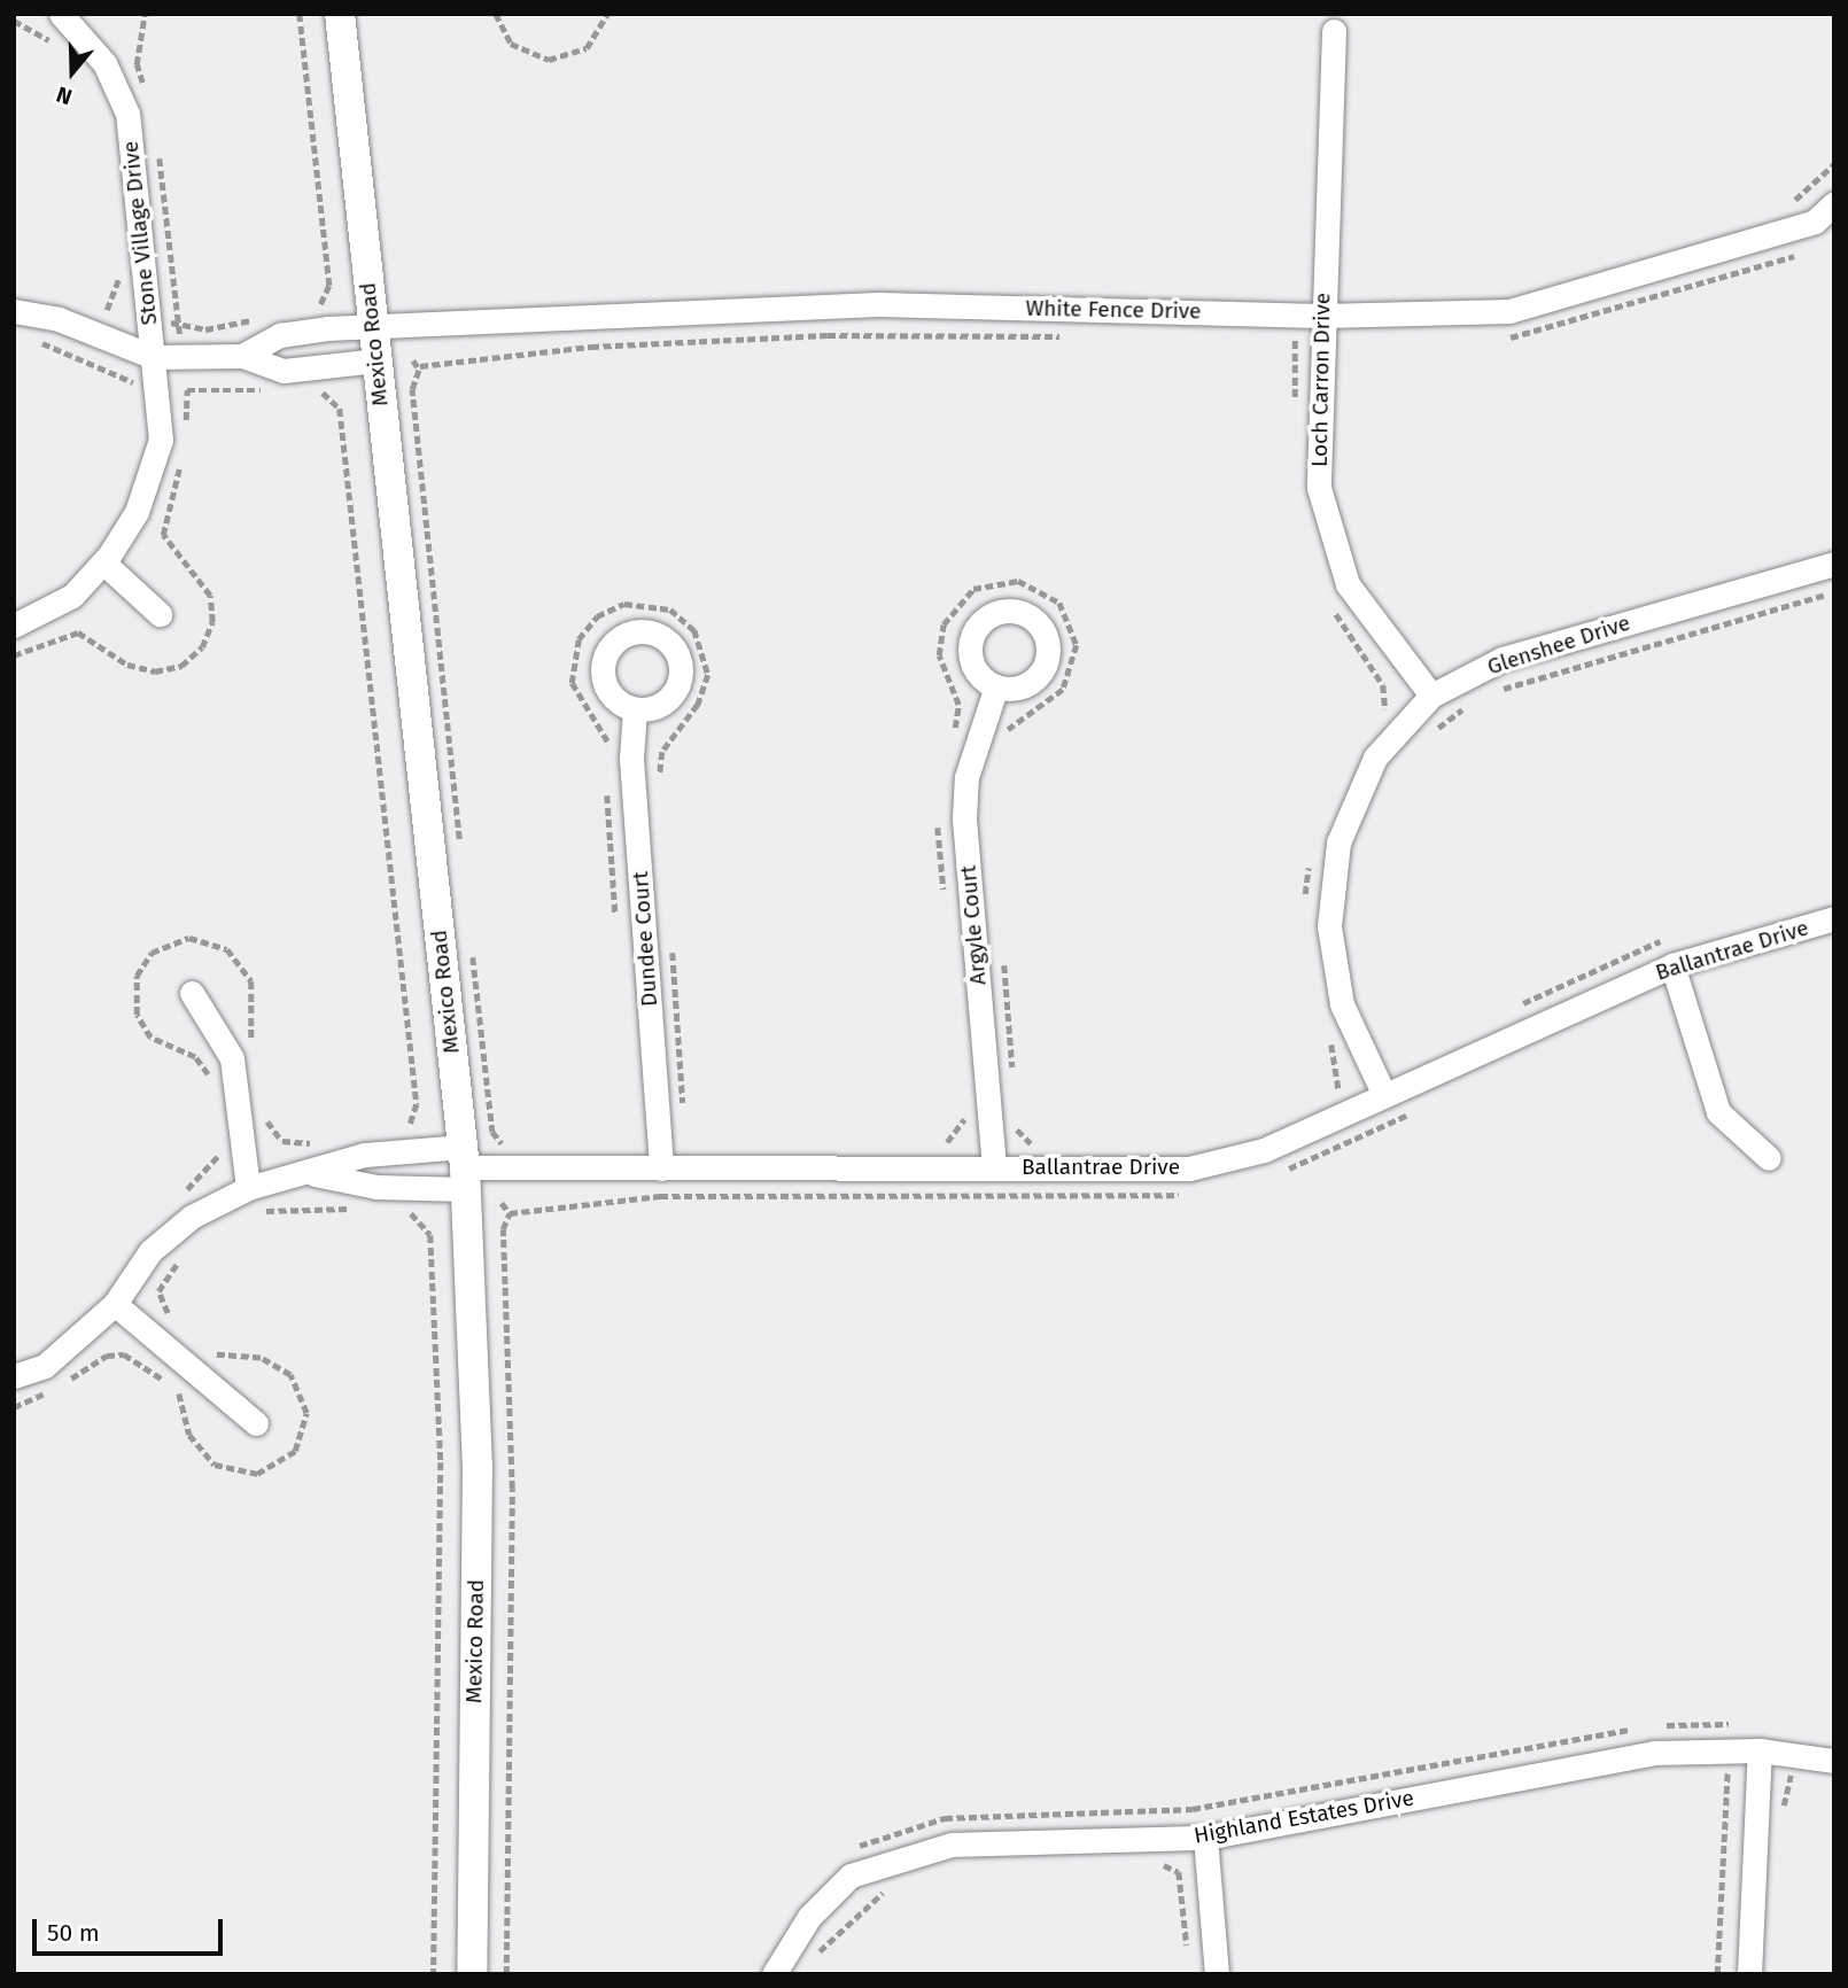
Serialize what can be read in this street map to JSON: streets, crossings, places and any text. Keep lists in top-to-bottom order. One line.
{"streets":{"street":["Stone Village Drive","White Fence Drive","Mexico Road","Loch Carron Drive","Glenshee Drive","Argyle Court","Dundee Court","Ballantrae Drive","Highland Estates Drive"]},"crossings":[["White Fence Drive","Mexico Road"],["White Fence Drive","Loch Carron Drive"],["Mexico Road","Ballantrae Drive"],["Loch Carron Drive","Glenshee Drive"],["Glenshee Drive","Ballantrae Drive"],["Argyle Court","Ballantrae Drive"],["Dundee Court","Ballantrae Drive"]],"scale_bar":"50 m","north":"bottom"}
